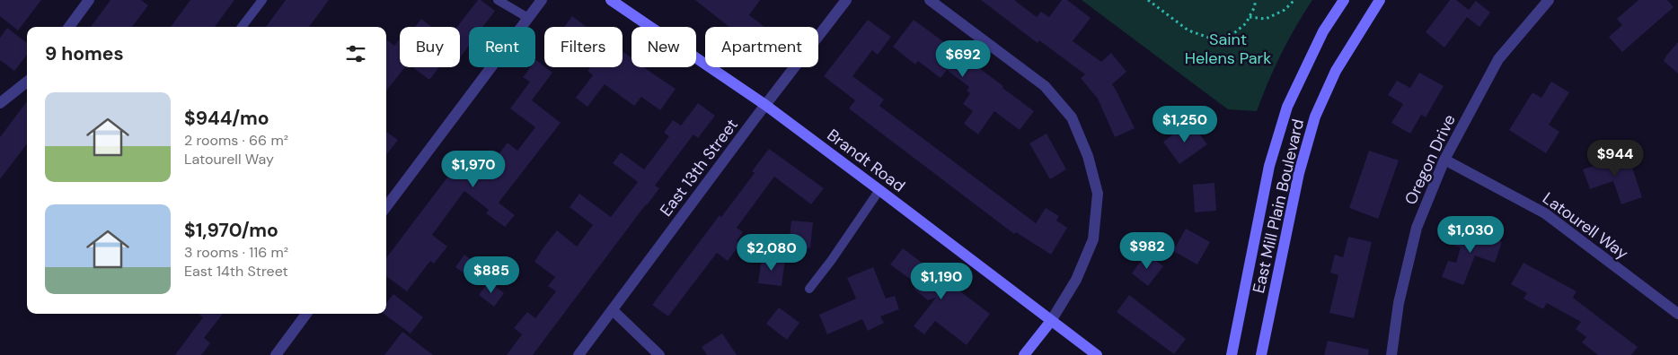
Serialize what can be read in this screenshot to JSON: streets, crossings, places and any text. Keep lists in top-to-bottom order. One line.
{"streets":{"main road":["Brandt Road","East Mill Plain Boulevard"],"street":["Oregon Drive","East 13th Street","Latourell Way"]},"crossings":[["Oregon Drive","Latourell Way"],["Brandt Road","East 13th Street"]],"parks":["Saint Helens Park"],"page":{"chip":["Buy","Rent","Filters","New","Apartment"],"heading":"9 homes","price":["$692","$1,250","$944","$1,970","$1,030","$982","$2,080","$885","$1,190"],"list":[{"name":"$944/mo","note":"2 rooms · 66 m² · Latourell Way"},{"name":"$1,970/mo","note":"3 rooms · 116 m² · East 14th Street"}]}}
